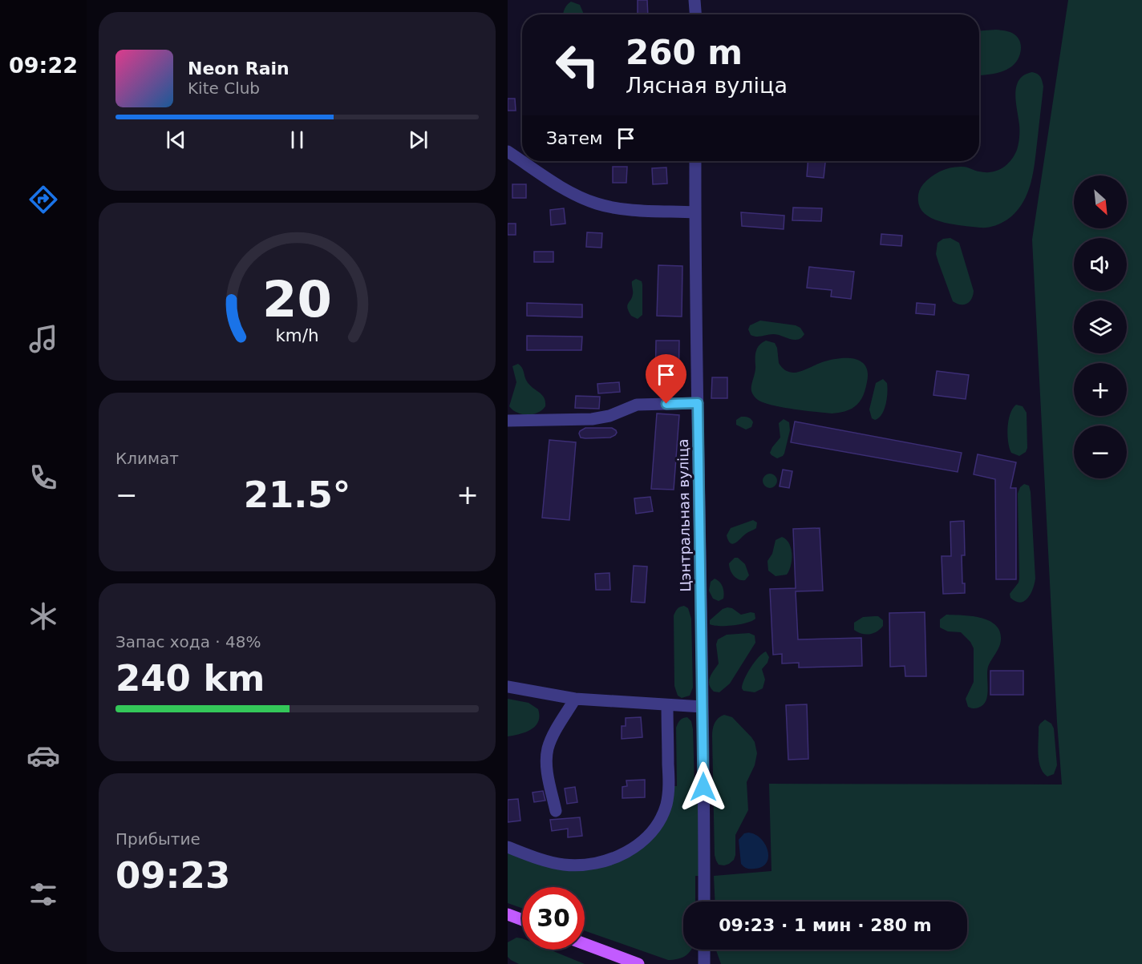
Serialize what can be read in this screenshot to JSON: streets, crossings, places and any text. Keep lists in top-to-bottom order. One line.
{"streets":{"street":["Цэнтральная вуліца"]},"north":"bottom right","page":{"tabs":"09:22","turn":["260 m","Лясная вуліца"],"song":["Neon Rain","Kite Club"],"then":"Затем","map_buttons":["+","−"],"tile":["Климат",["Запас хода · 48%","240 km"],["Прибытие","09:23"]],"heat":["−","21.5°","+"],"limit":"30","trip":"09:23 · 1 мин · 280 m","gauge":["20","km/h"]}}
